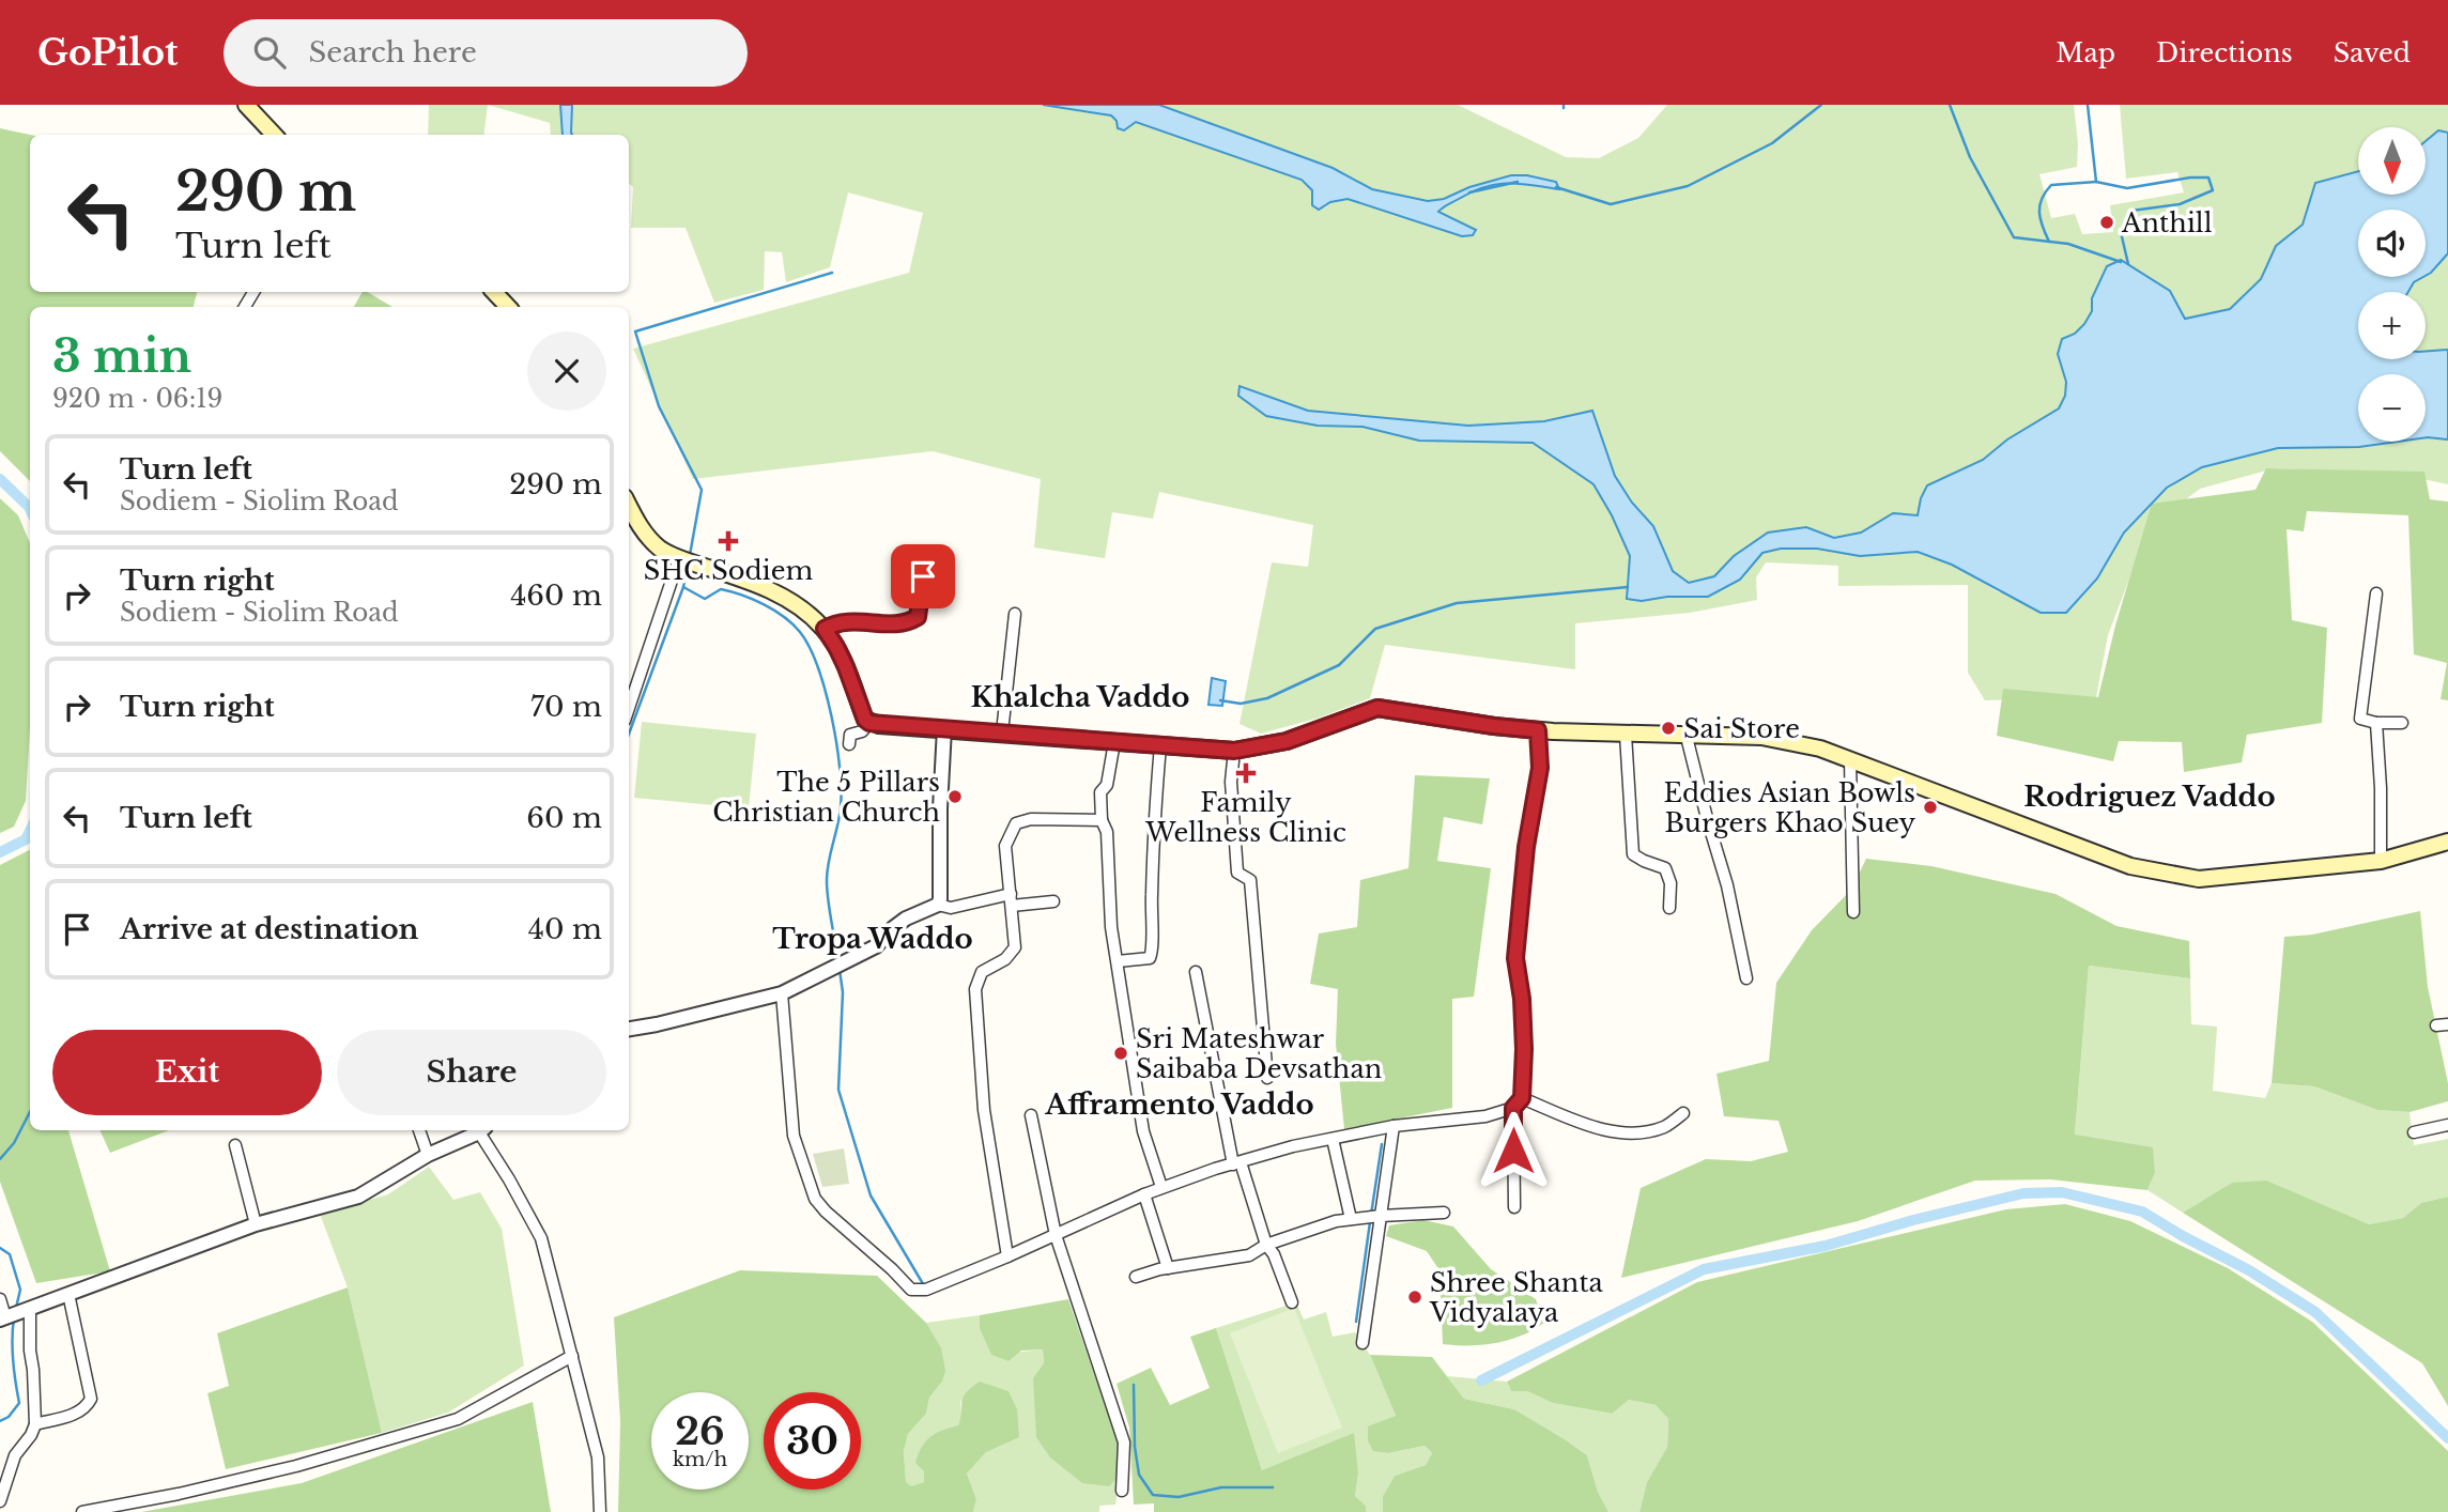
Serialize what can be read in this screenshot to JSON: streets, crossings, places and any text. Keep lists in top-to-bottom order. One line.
{"districts":["Khalcha Vaddo","Rodriguez Vaddo","Tropa Waddo","Afframento Vaddo"],"places":{"other":["Anthill","Sai Store","The 5 Pillars Christian Church","Eddies Asian Bowls Burgers Khao Suey","Sri Mateshwar Saibaba Devsathan","Shree Shanta Vidyalaya"],"health":["SHC Sodiem","Family Wellness Clinic"]},"north":"bottom","page":{"header":"GoPilot","search":"Search here","nav":["Map","Directions","Saved"],"map_buttons":["+","−"],"turn":["290 m","Turn left"],"heading":["3 min","920 m · 06:19"],"list":[{"name":"Turn left","note":"Sodiem - Siolim Road","value":"290 m"},{"name":"Turn right","note":"Sodiem - Siolim Road","value":"460 m"},{"name":"Turn right","value":"70 m"},{"name":"Turn left","value":"60 m"},{"name":"Arrive at destination","value":"40 m"}],"buttons":["Exit","Share"],"speed":"26 km/h","limit":"30"}}
